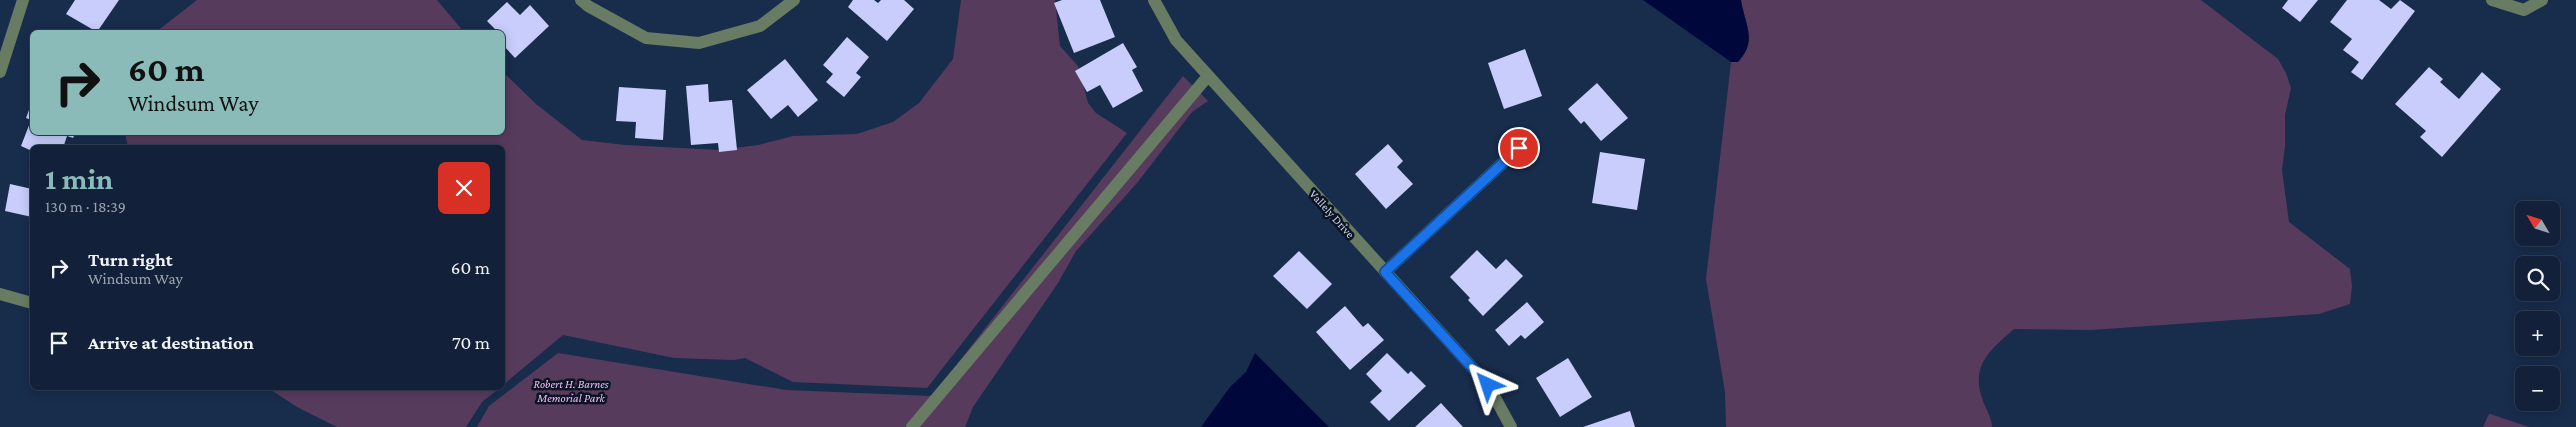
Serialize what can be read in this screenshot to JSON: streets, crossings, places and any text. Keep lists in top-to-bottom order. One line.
{"streets":{"street":["Vallely Drive"]},"parks":["Robert H. Barnes Memorial Park"],"north":"top left","page":{"turn":["60 m","Windsum Way"],"heading":["1 min","130 m · 18:39"],"map_buttons":["+","−"],"list":[{"name":"Turn right","note":"Windsum Way","value":"60 m"},{"name":"Arrive at destination","value":"70 m"}]}}
